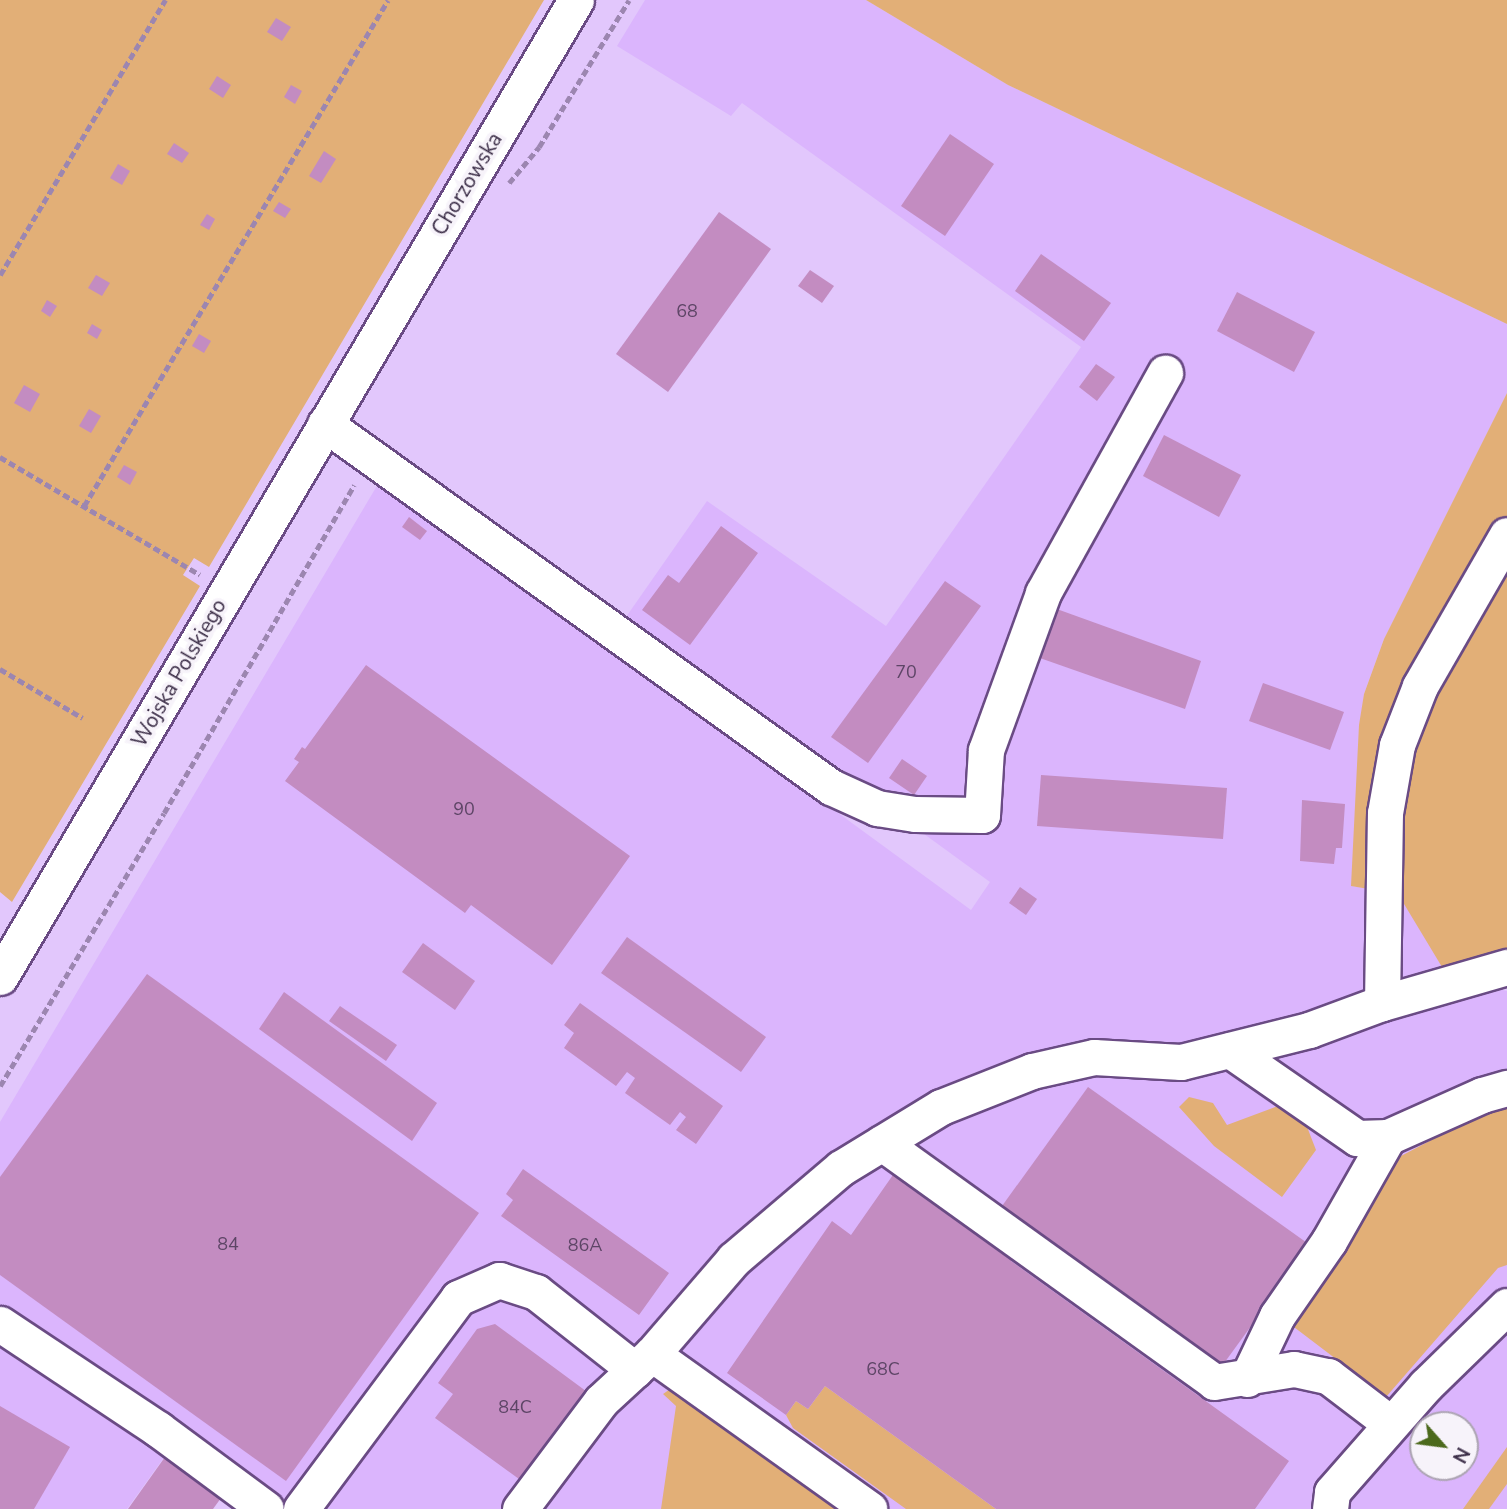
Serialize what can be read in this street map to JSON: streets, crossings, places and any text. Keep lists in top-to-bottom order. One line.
{"streets":{"street":["Chorzowska","Wojska Polskiego"]},"crossings":[["Chorzowska","Wojska Polskiego"]],"house_numbers":["68","70","90","84","86A","68C","84C"],"north":"bottom right"}
